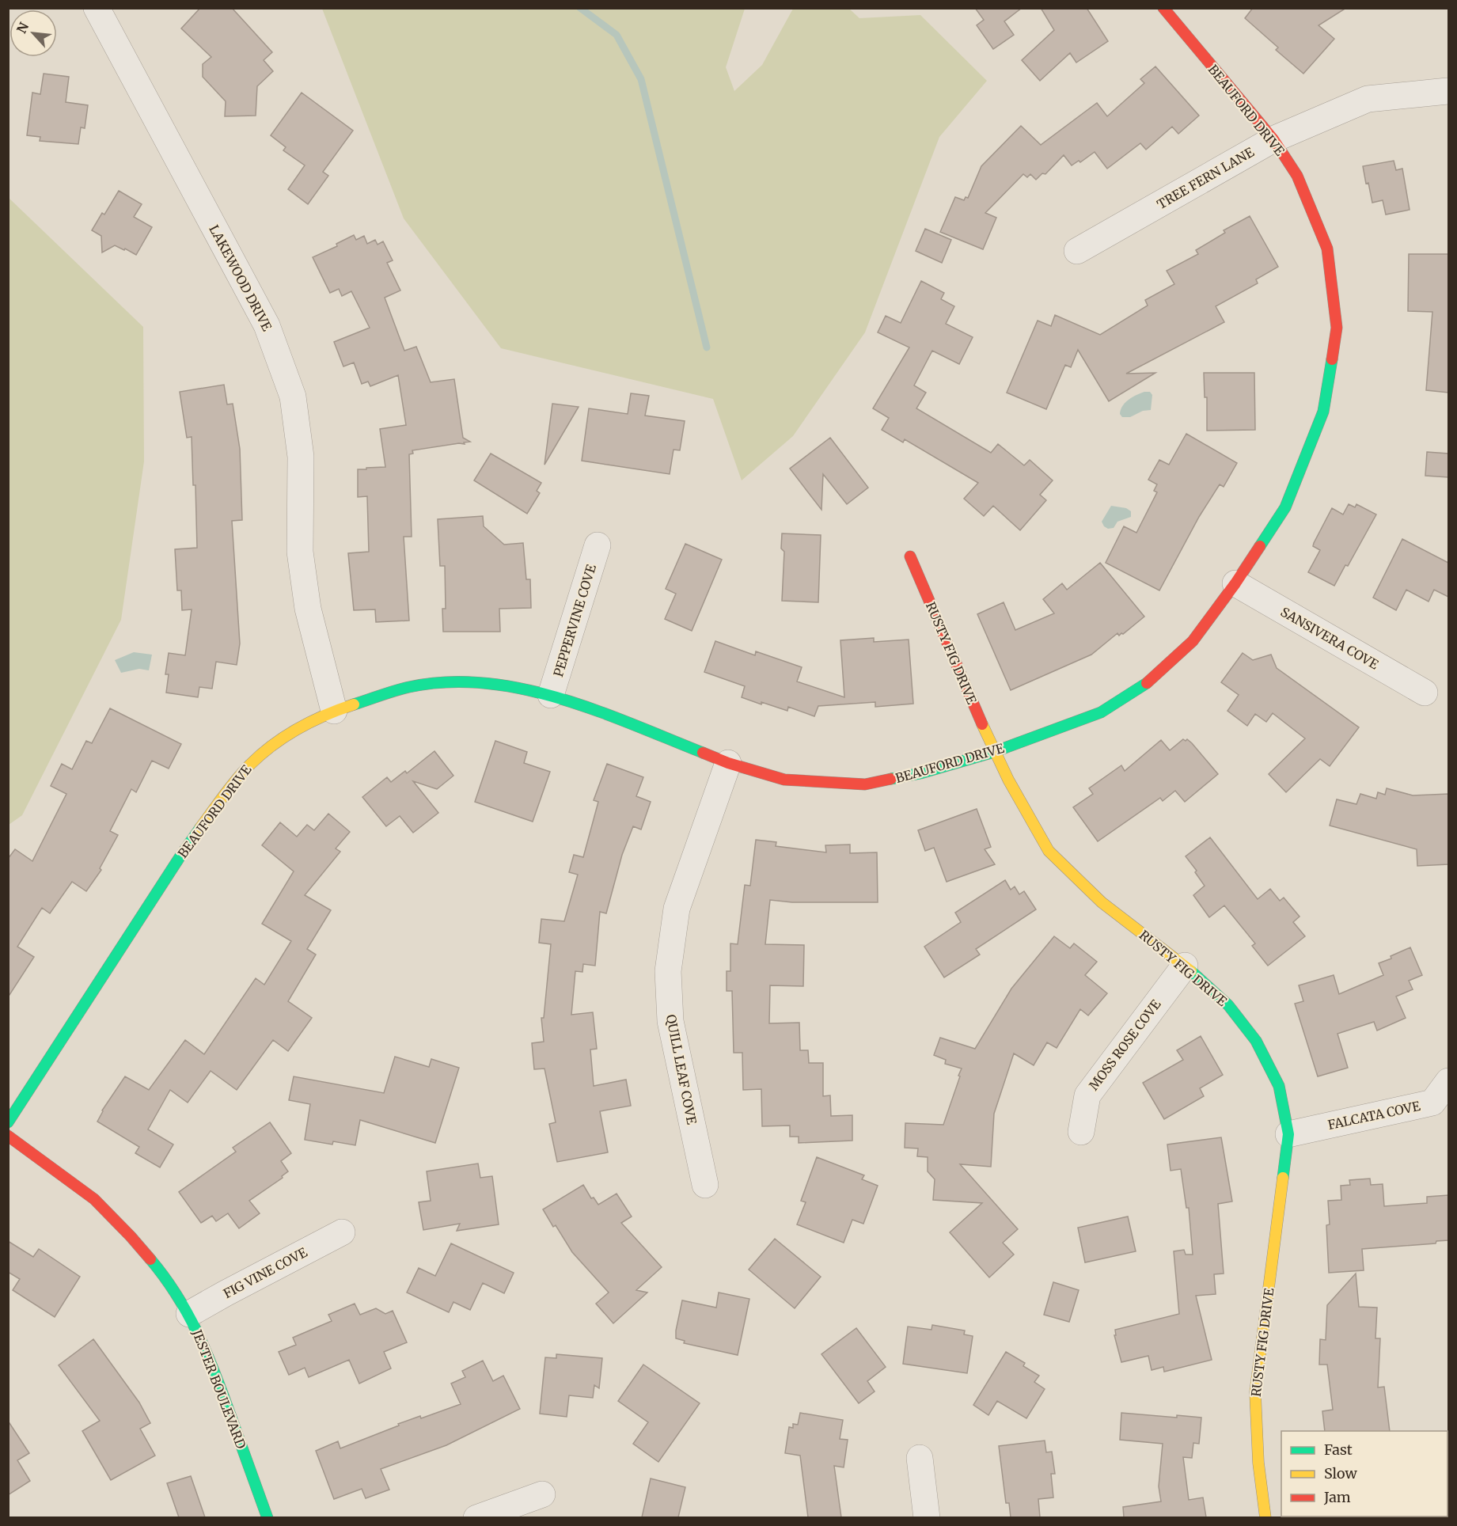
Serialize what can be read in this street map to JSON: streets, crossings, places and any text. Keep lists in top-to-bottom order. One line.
{"streets":{"street":["BEAUFORD DRIVE","TREE FERN LANE","LAKEWOOD DRIVE","PEPPERVINE COVE","SANSIVERA COVE","RUSTY FIG DRIVE","MOSS ROSE COVE","QUILL LEAF COVE","FALCATA COVE","FIG VINE COVE","JESTER BOULEVARD"]},"crossings":[["BEAUFORD DRIVE","TREE FERN LANE"],["BEAUFORD DRIVE","LAKEWOOD DRIVE"],["BEAUFORD DRIVE","PEPPERVINE COVE"],["BEAUFORD DRIVE","SANSIVERA COVE"],["BEAUFORD DRIVE","RUSTY FIG DRIVE"],["BEAUFORD DRIVE","QUILL LEAF COVE"],["RUSTY FIG DRIVE","MOSS ROSE COVE"],["RUSTY FIG DRIVE","FALCATA COVE"],["FIG VINE COVE","JESTER BOULEVARD"]],"legend":["Fast","Slow","Jam"],"north":"top left"}
